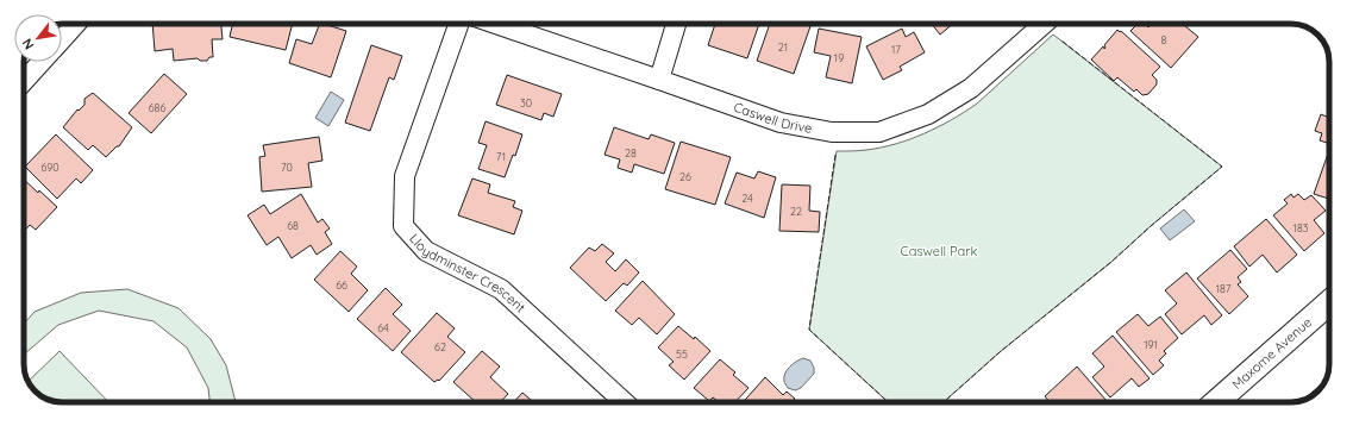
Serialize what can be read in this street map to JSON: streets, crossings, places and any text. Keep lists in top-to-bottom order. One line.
{"streets":{"street":["Caswell Drive","Lloydminster Crescent","Maxome Avenue"]},"parks":["Caswell Park"],"house_numbers":["8","21","17","19","30","686","28","71","690","70","26","24","22","68","183","66","187","64","191","62","55"],"north":"bottom left"}
